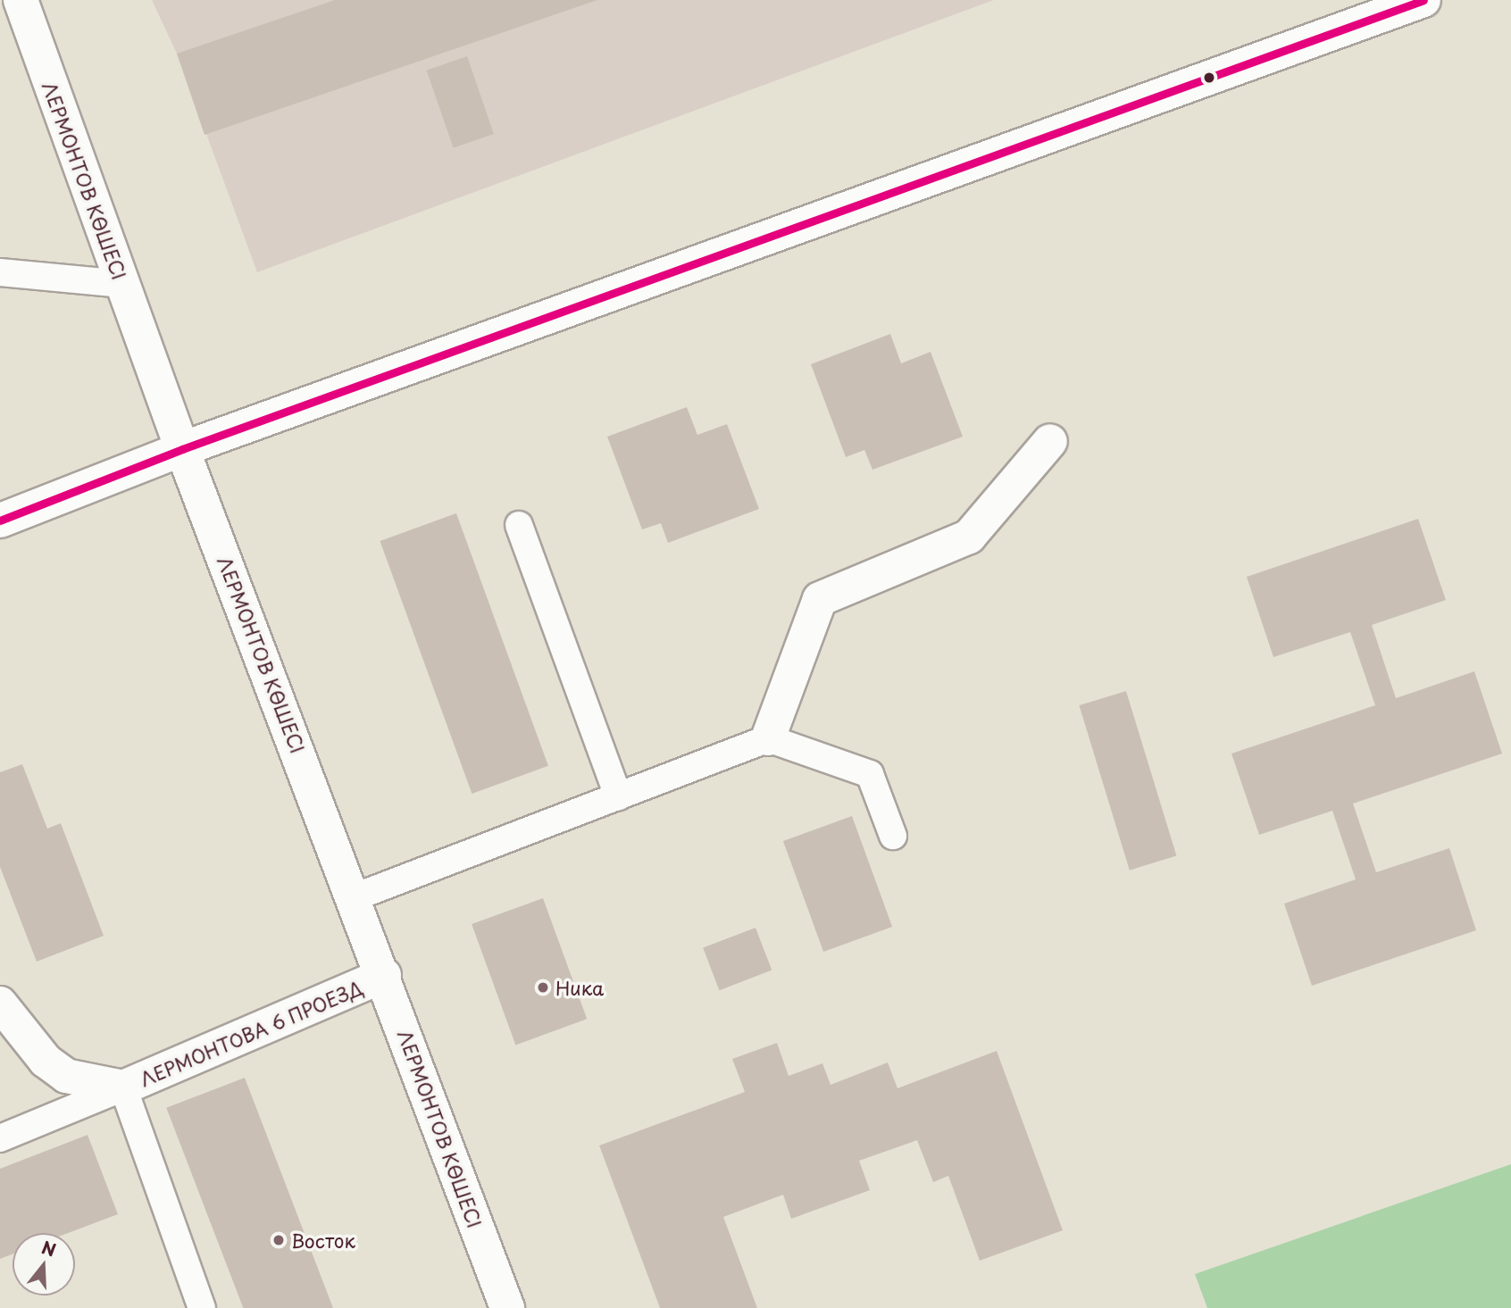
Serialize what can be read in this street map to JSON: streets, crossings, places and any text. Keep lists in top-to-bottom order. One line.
{"streets":{"street":["ЛЕРМОНТОВ КӨШЕСІ","ЛЕРМОНТОВА 6 ПРОЕЗД"]},"crossings":[["ЛЕРМОНТОВ КӨШЕСІ","ЛЕРМОНТОВА 6 ПРОЕЗД"]],"places":["Ника","Восток"],"north":"top"}
